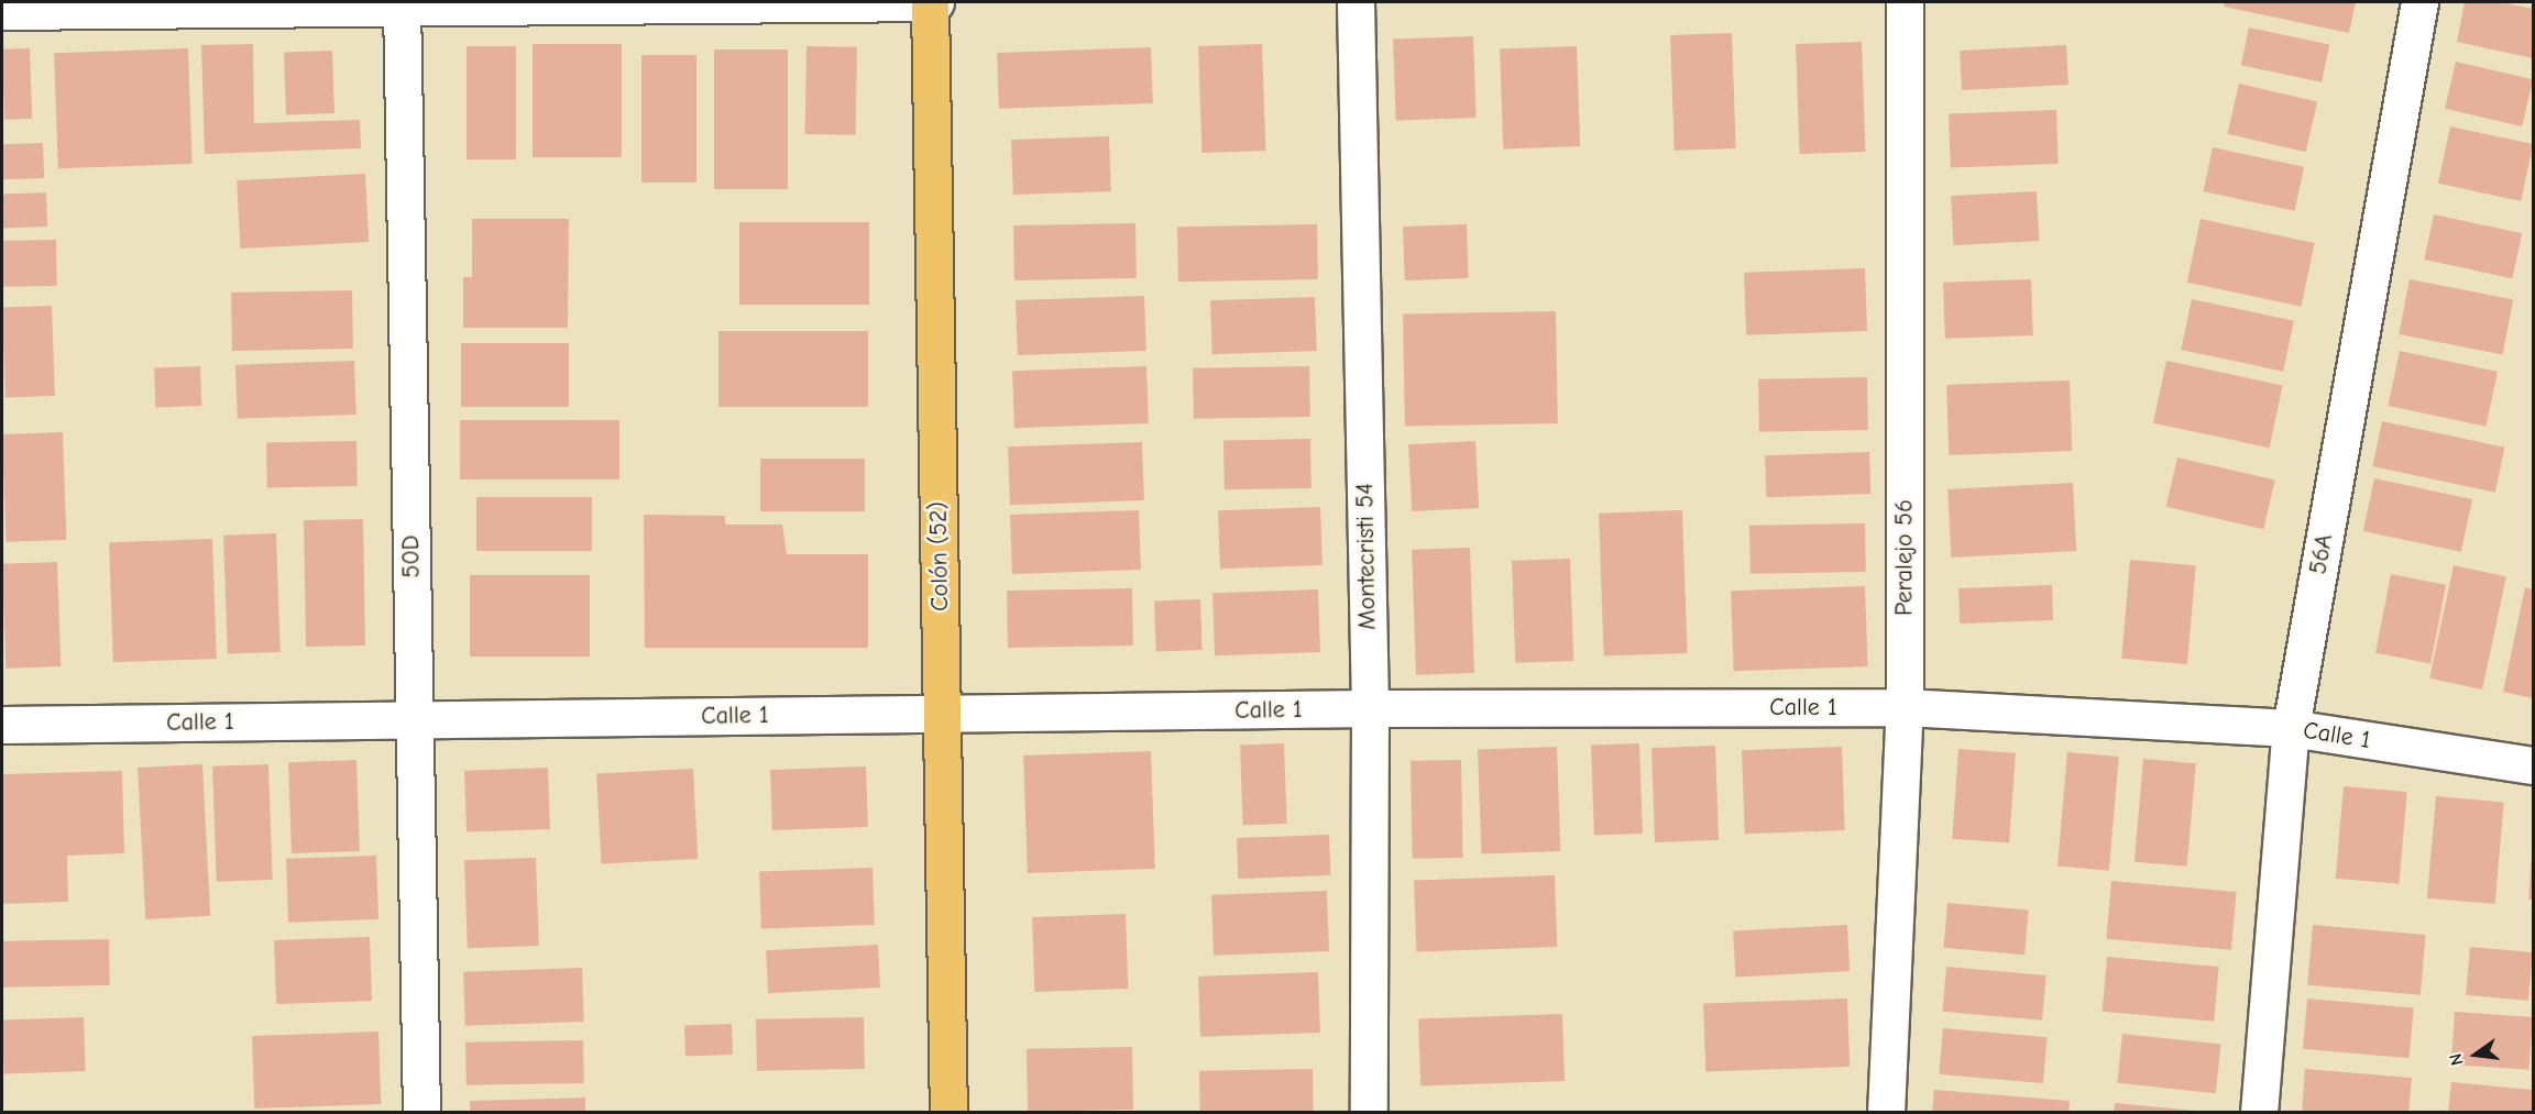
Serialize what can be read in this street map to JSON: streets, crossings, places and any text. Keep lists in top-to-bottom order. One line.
{"streets":{"main road":["Colón (52)"],"street":["56A","50D","Montecristi 54","Peralejo 56","Calle 1"]},"crossings":[["56A","Calle 1"],["50D","Calle 1"],["Colón (52)","Calle 1"],["Montecristi 54","Calle 1"],["Peralejo 56","Calle 1"]],"north":"left"}
